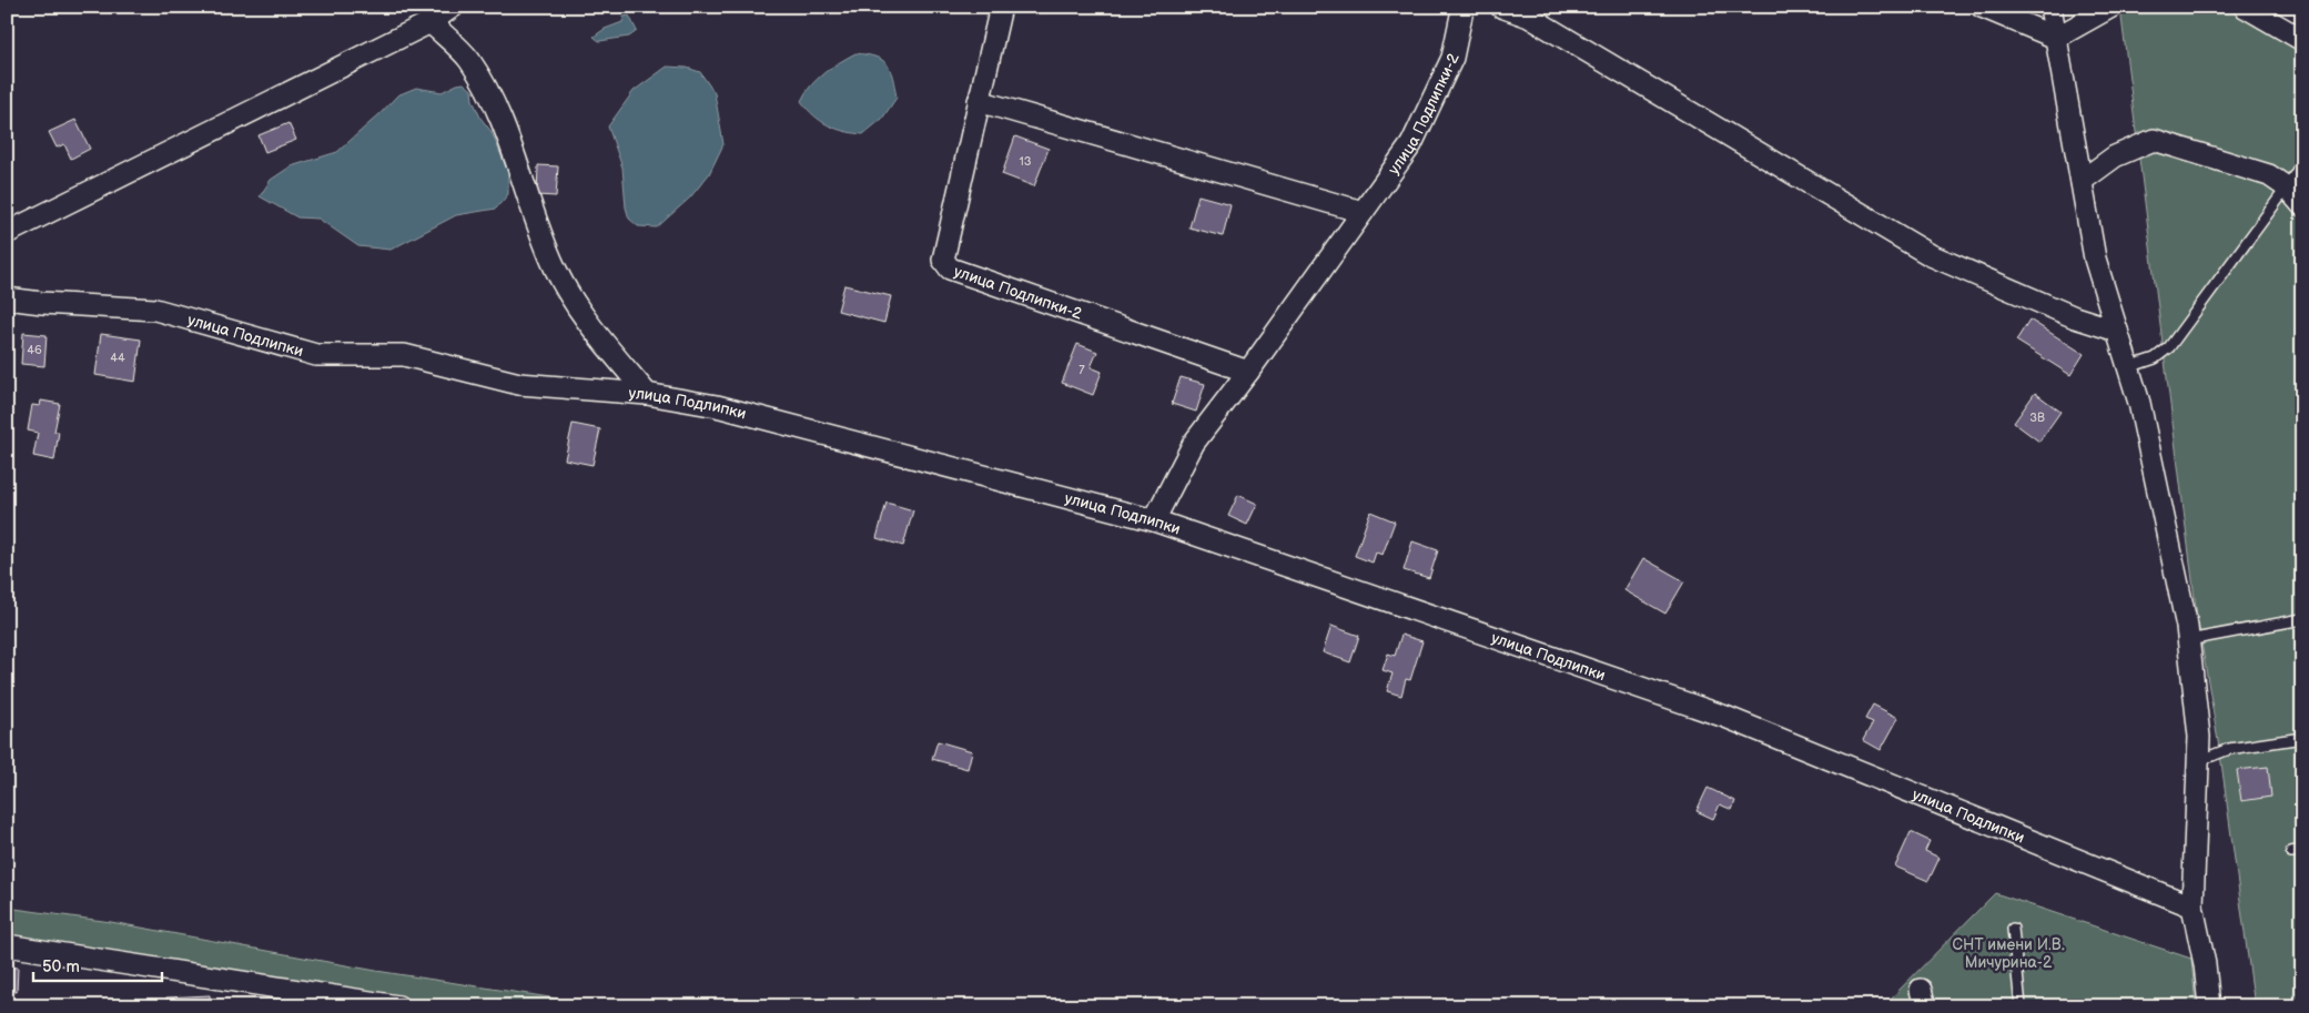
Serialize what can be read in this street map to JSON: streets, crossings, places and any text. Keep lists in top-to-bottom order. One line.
{"streets":{"street":["улица Подлипки-2","улица Подлипки"]},"crossings":[["улица Подлипки-2","улица Подлипки"]],"parks":["СНТ имени И.В. Мичурина-2"],"house_numbers":["13","46","44","7","3В"],"scale_bar":"50 m"}
